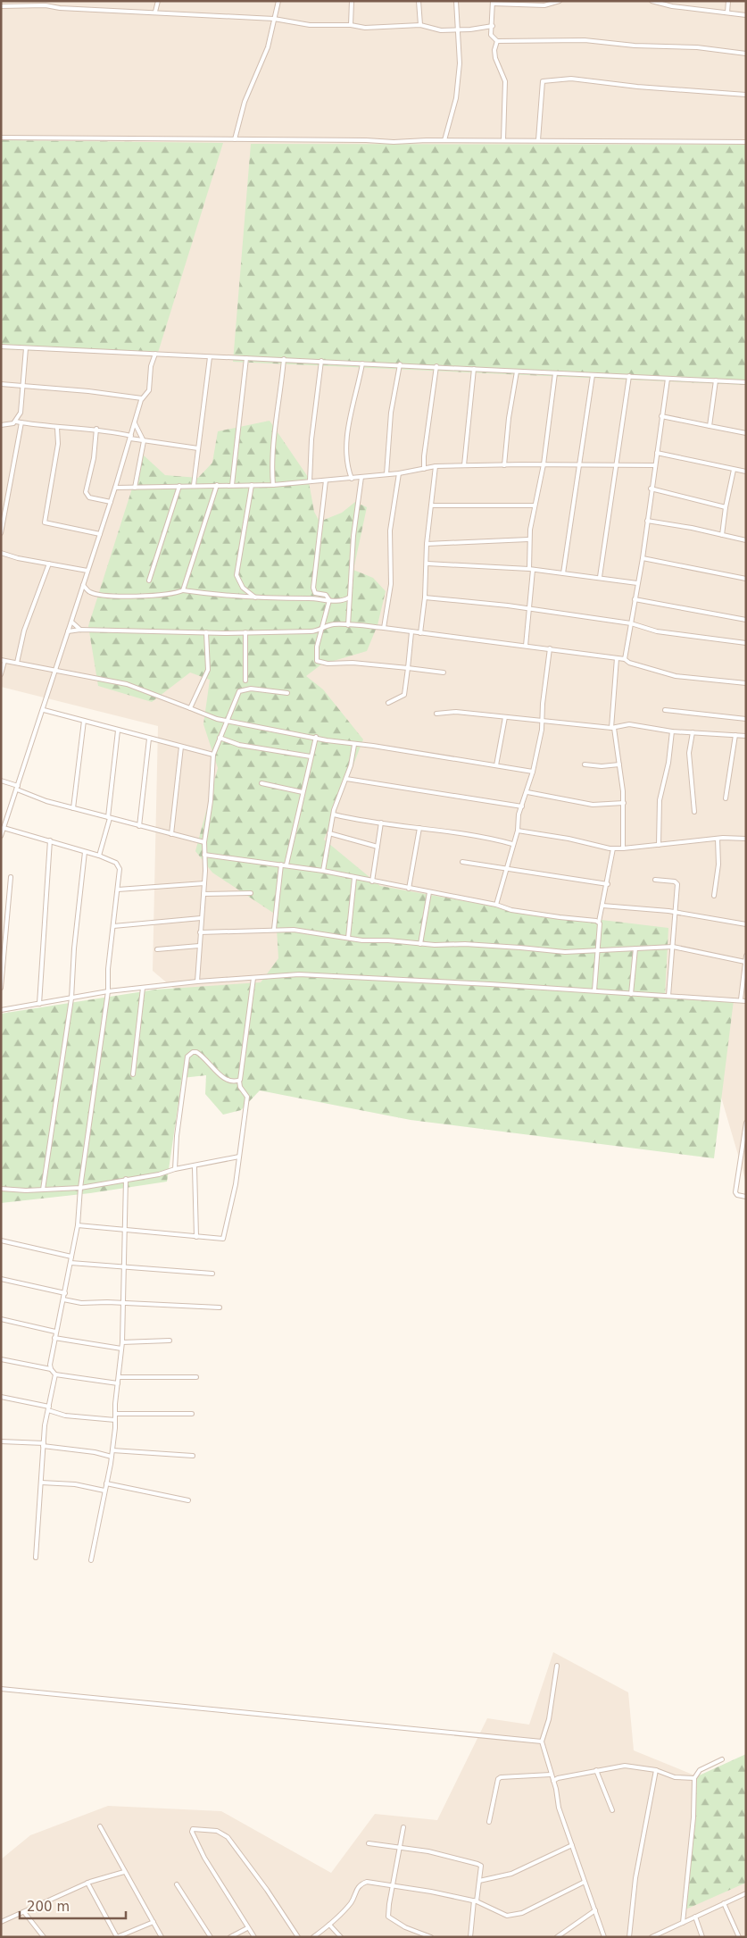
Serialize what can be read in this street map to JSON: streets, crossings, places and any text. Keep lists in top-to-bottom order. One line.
{"scale_bar":"200 m"}
